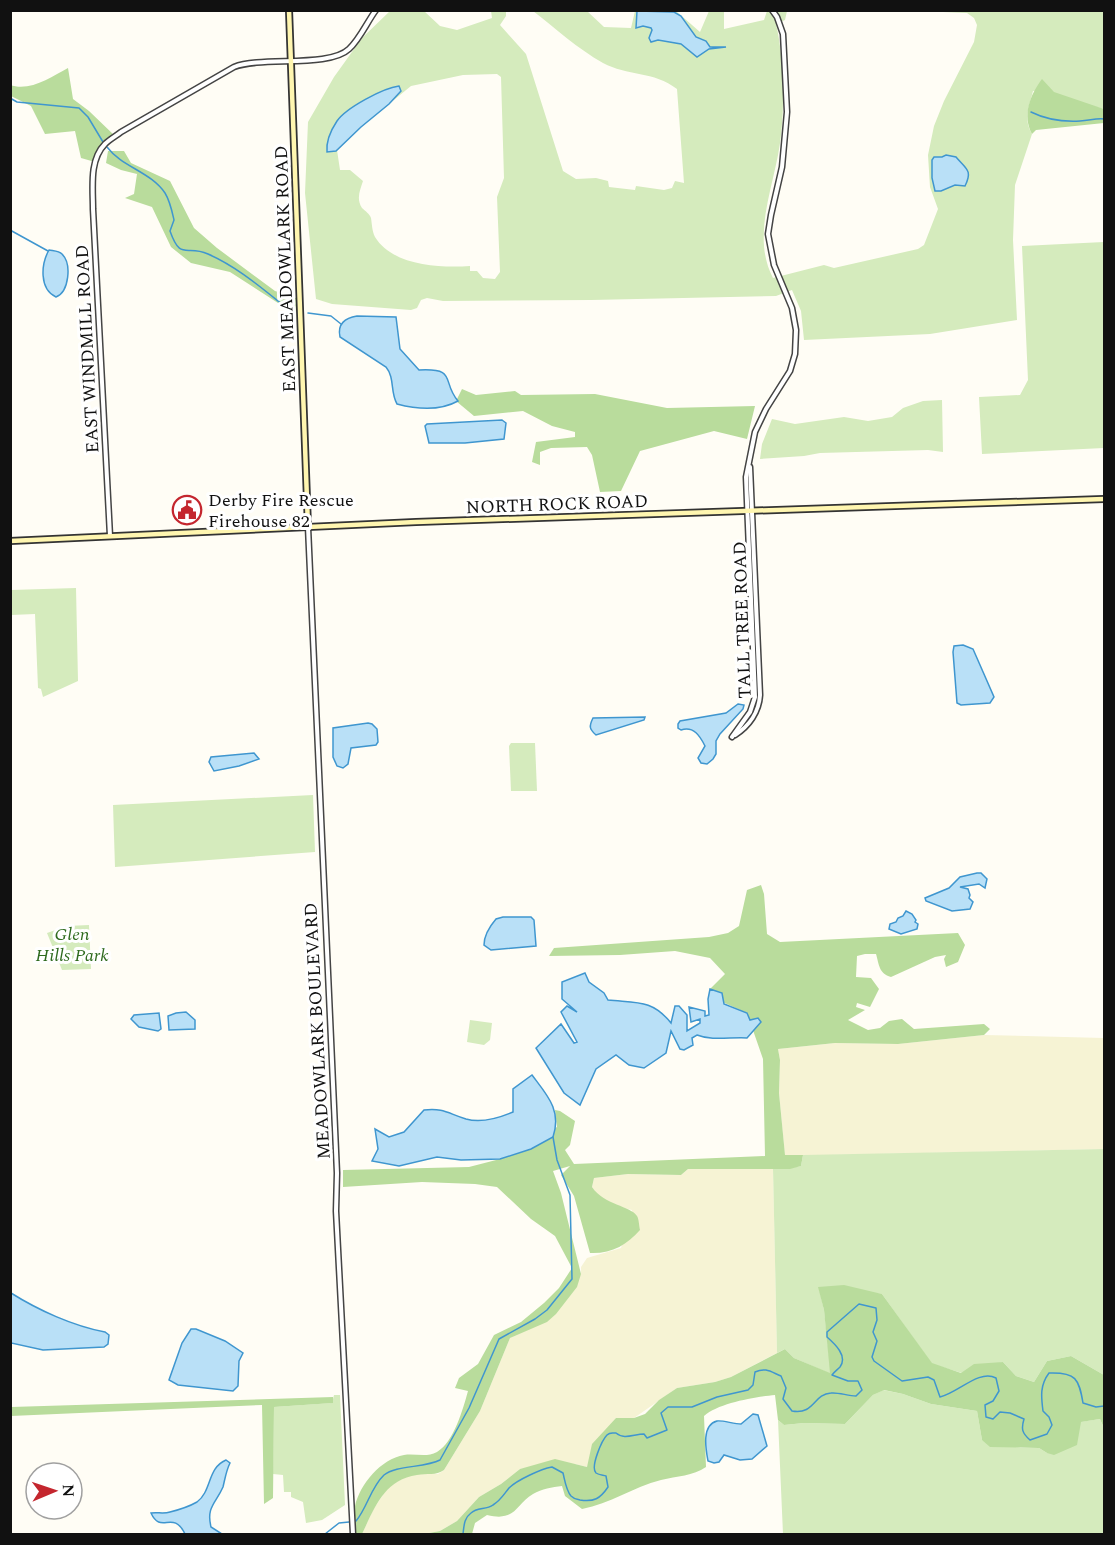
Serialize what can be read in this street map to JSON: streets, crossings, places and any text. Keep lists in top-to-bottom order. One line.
{"streets":{"main road":["EAST MEADOWLARK ROAD","NORTH ROCK ROAD"],"street":["EAST WINDMILL ROAD","TALL TREE ROAD","MEADOWLARK BOULEVARD"]},"crossings":[["EAST MEADOWLARK ROAD","EAST WINDMILL ROAD"],["EAST MEADOWLARK ROAD","NORTH ROCK ROAD"],["EAST MEADOWLARK ROAD","MEADOWLARK BOULEVARD"],["EAST WINDMILL ROAD","NORTH ROCK ROAD"],["NORTH ROCK ROAD","TALL TREE ROAD"],["NORTH ROCK ROAD","MEADOWLARK BOULEVARD"]],"parks":["Glen Hills Park"],"places":{"public building":["Derby Fire Rescue Firehouse 82"]},"north":"right"}
